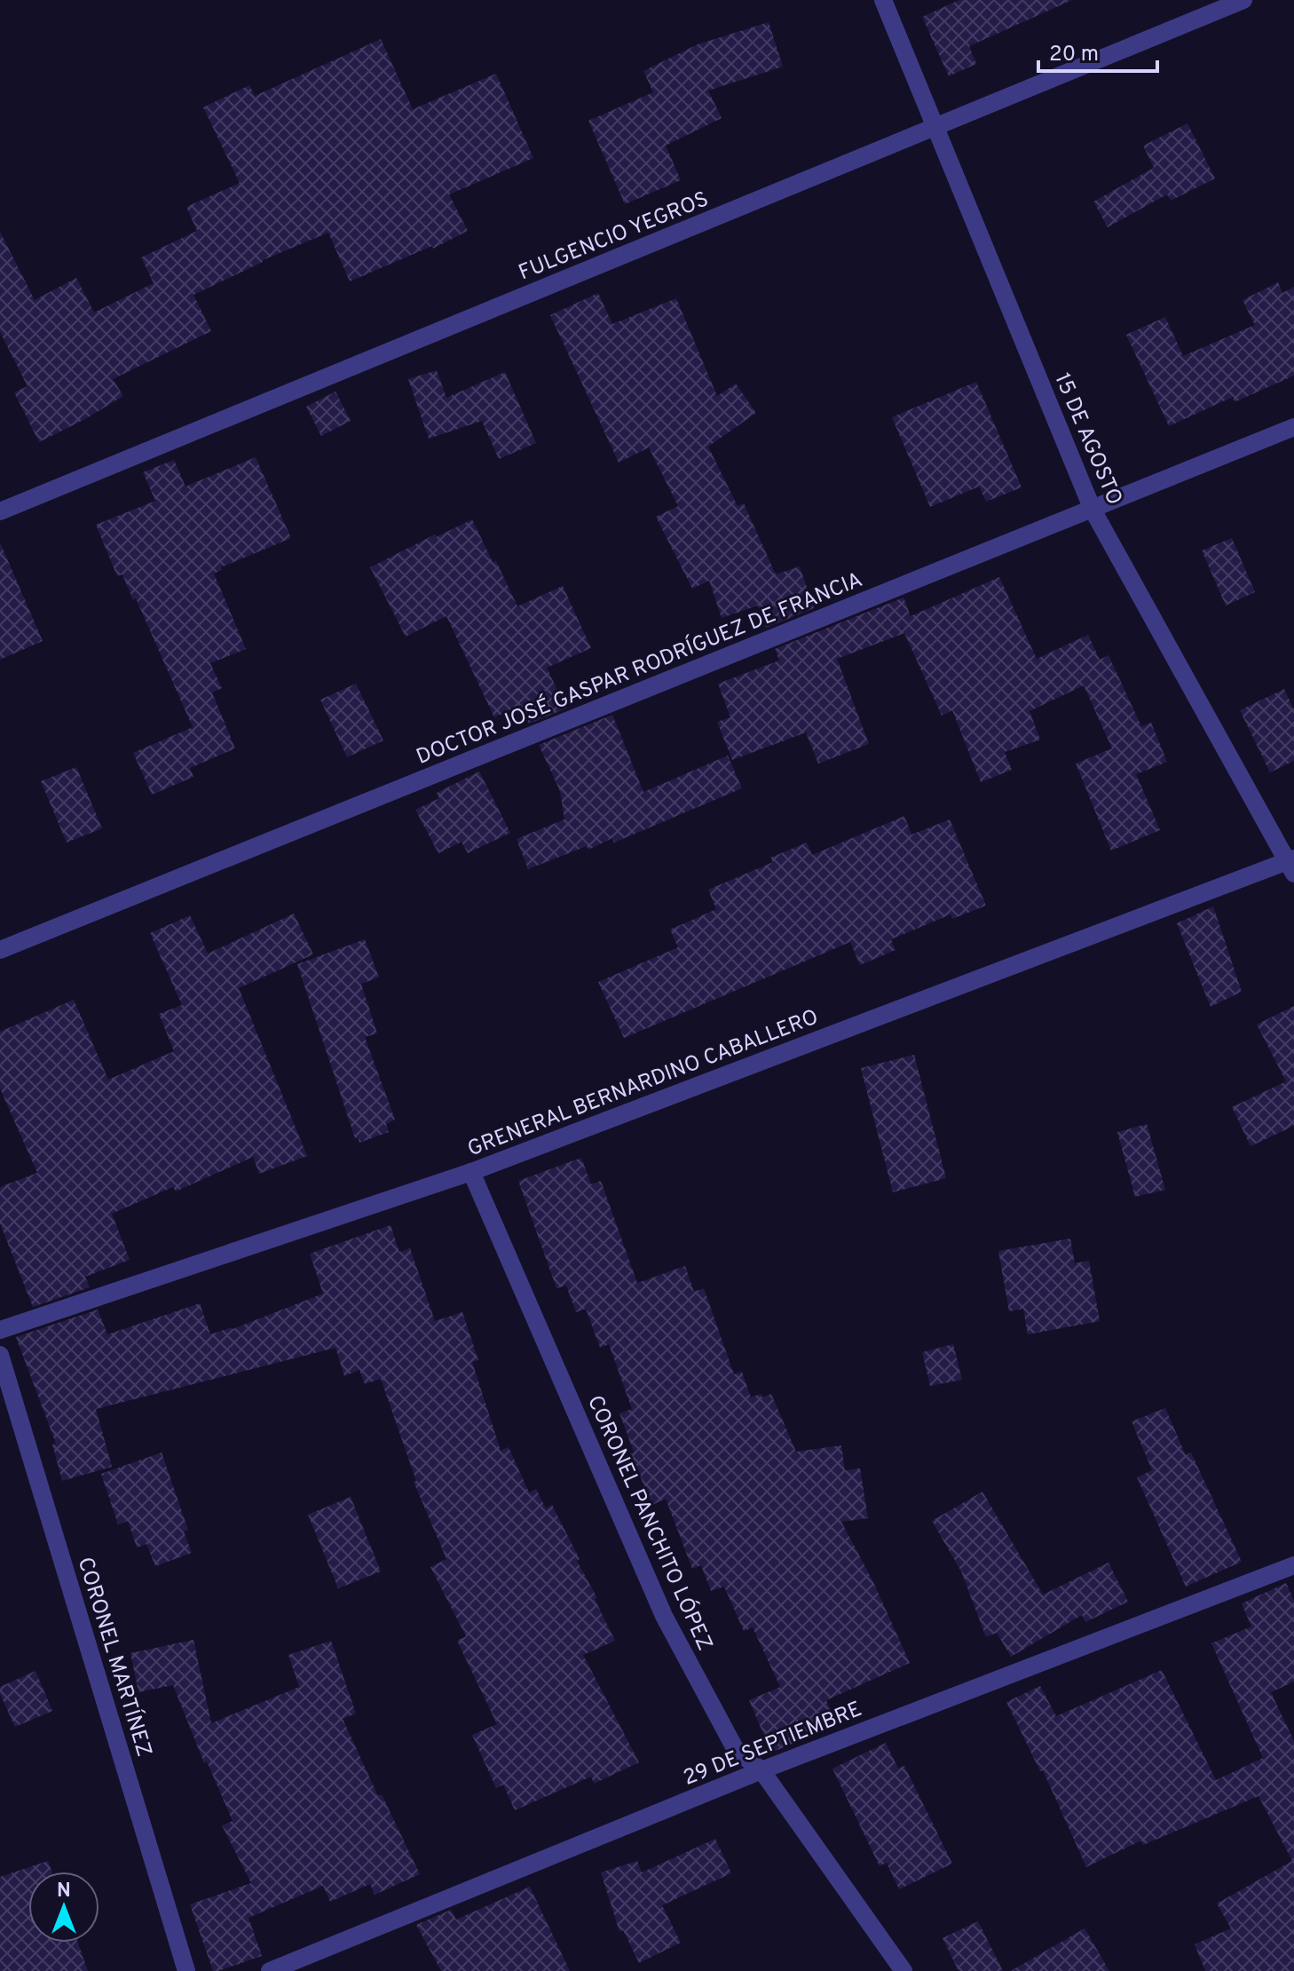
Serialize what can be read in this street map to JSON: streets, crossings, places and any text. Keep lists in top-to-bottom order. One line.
{"streets":{"street":["FULGENCIO YEGROS","15 DE AGOSTO","DOCTOR JOSÉ GASPAR RODRÍGUEZ DE FRANCIA","GRENERAL BERNARDINO CABALLERO","CORONEL PANCHITO LÓPEZ","CORONEL MARTÍNEZ","29 DE SEPTIEMBRE"]},"crossings":[["FULGENCIO YEGROS","15 DE AGOSTO"],["15 DE AGOSTO","DOCTOR JOSÉ GASPAR RODRÍGUEZ DE FRANCIA"],["15 DE AGOSTO","GRENERAL BERNARDINO CABALLERO"],["GRENERAL BERNARDINO CABALLERO","CORONEL PANCHITO LÓPEZ"],["CORONEL PANCHITO LÓPEZ","29 DE SEPTIEMBRE"]],"scale_bar":"20 m","north":"top"}
